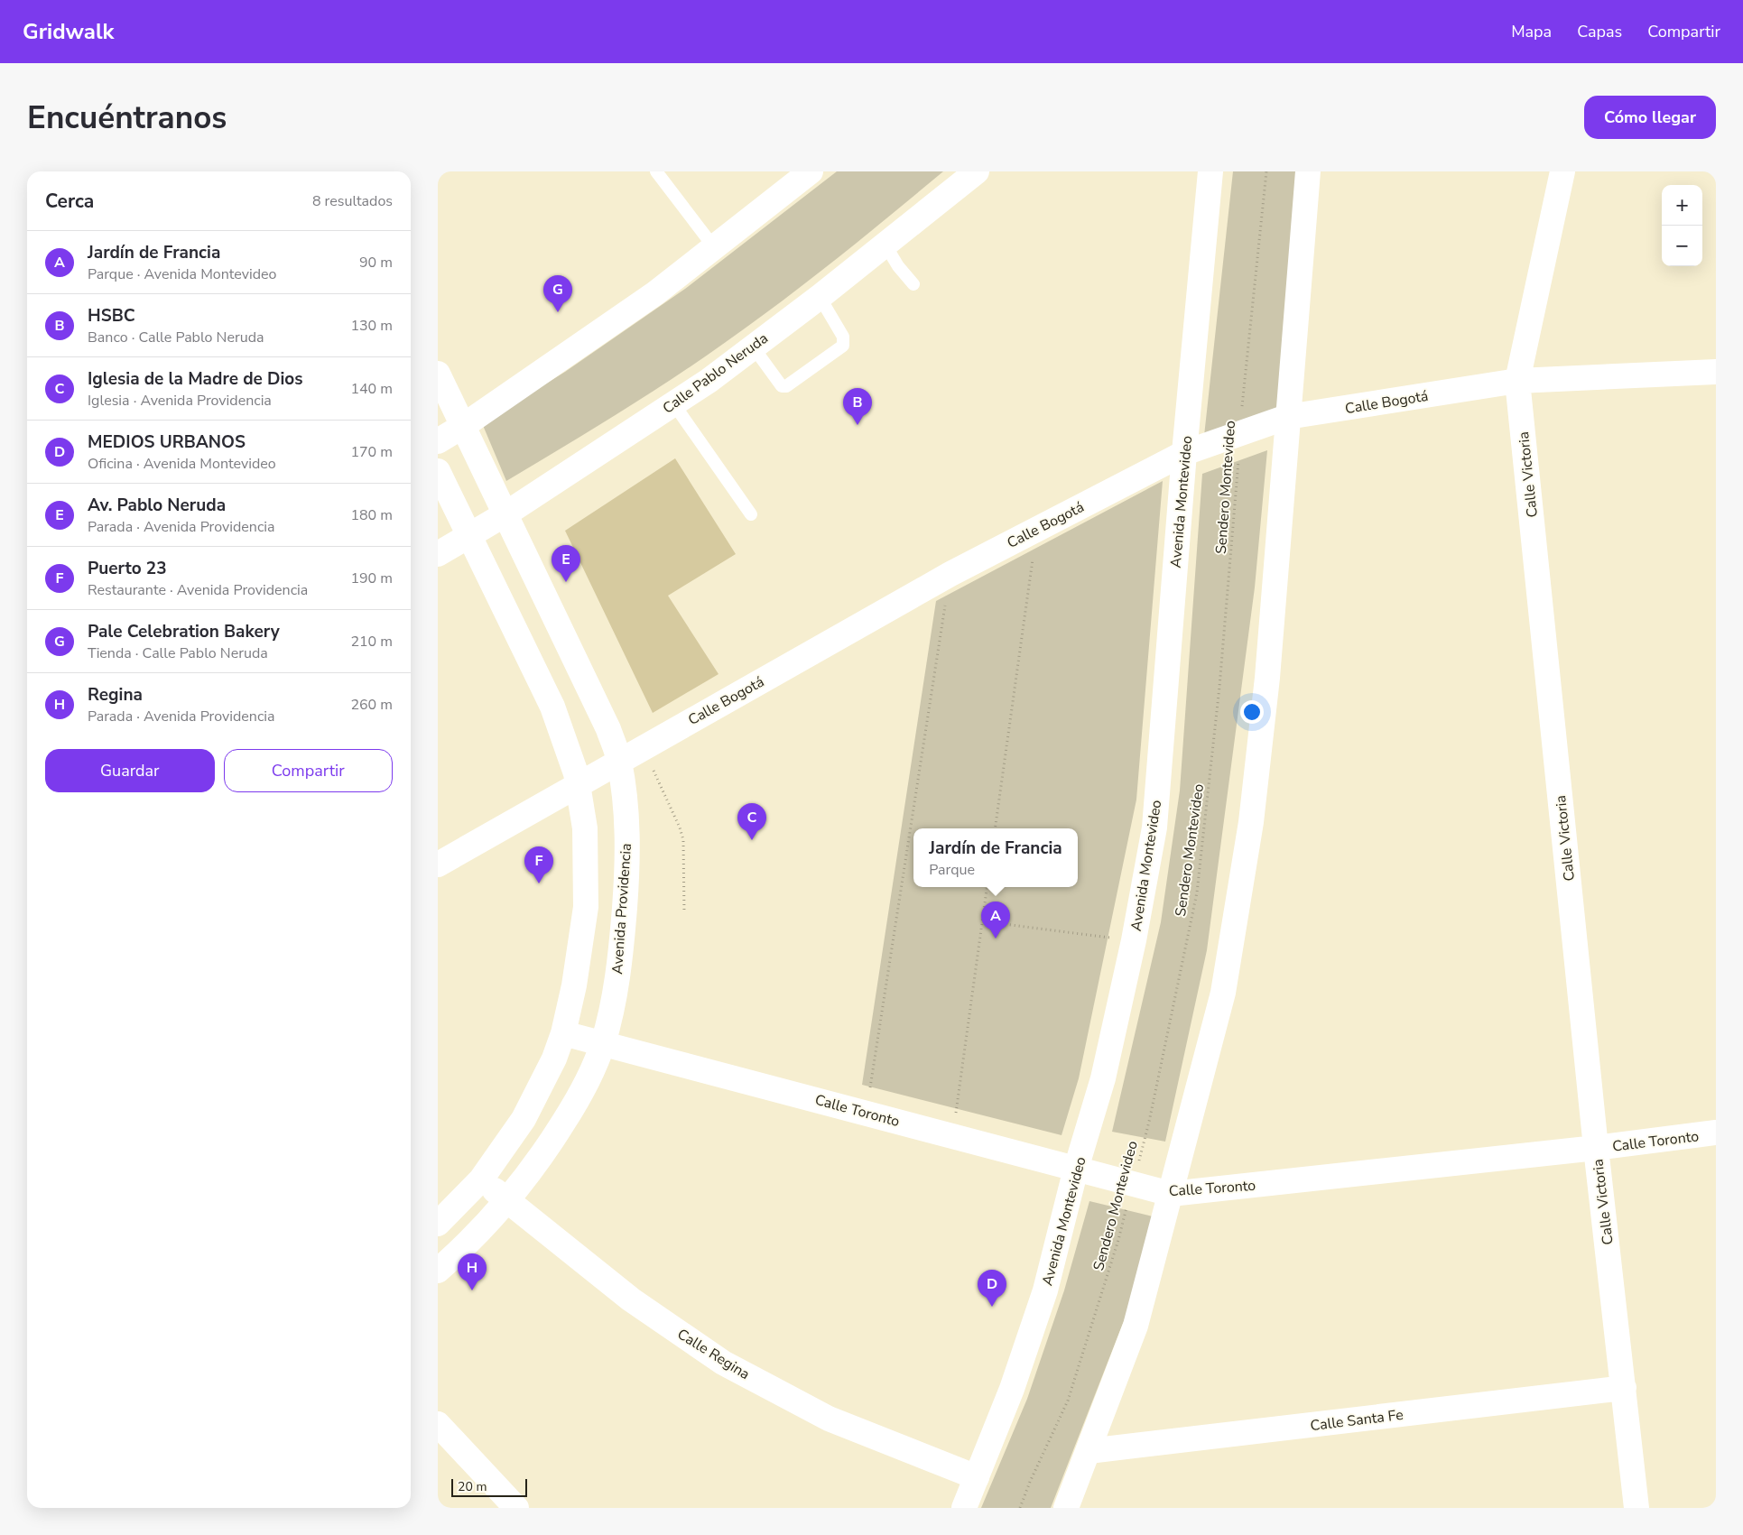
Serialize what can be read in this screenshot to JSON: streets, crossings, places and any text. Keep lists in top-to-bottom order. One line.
{"streets":{"street":["Calle Pablo Neruda","Calle Bogotá","Calle Victoria","Avenida Montevideo","Avenida Providencia","Calle Toronto","Calle Regina","Calle Santa Fe"],"path":["Sendero Montevideo"]},"crossings":[["Calle Pablo Neruda","Avenida Providencia"],["Calle Bogotá","Calle Victoria"],["Calle Bogotá","Sendero Montevideo"],["Calle Bogotá","Avenida Montevideo"],["Calle Bogotá","Avenida Providencia"],["Calle Victoria","Calle Toronto"],["Calle Victoria","Calle Santa Fe"],["Sendero Montevideo","Calle Toronto"],["Avenida Montevideo","Calle Toronto"],["Avenida Montevideo","Calle Regina"],["Avenida Providencia","Calle Toronto"],["Avenida Providencia","Calle Regina"]],"scale_bar":"20 m","page":{"header":"Gridwalk","nav":["Mapa","Capas","Compartir"],"buttons":["Cómo llegar",["Guardar","Compartir"]],"title":"Encuéntranos","heading":["Cerca","8 resultados"],"map_buttons":["+","−"],"list":[{"mark":"A","name":"Jardín de Francia","note":"Parque · Avenida Montevideo","value":"90 m"},{"mark":"B","name":"HSBC","note":"Banco · Calle Pablo Neruda","value":"130 m"},{"mark":"C","name":"Iglesia de la Madre de Dios","note":"Iglesia · Avenida Providencia","value":"140 m"},{"mark":"D","name":"MEDIOS URBANOS","note":"Oficina · Avenida Montevideo","value":"170 m"},{"mark":"E","name":"Av. Pablo Neruda","note":"Parada · Avenida Providencia","value":"180 m"},{"mark":"F","name":"Puerto 23","note":"Restaurante · Avenida Providencia","value":"190 m"},{"mark":"G","name":"Pale Celebration Bakery","note":"Tienda · Calle Pablo Neruda","value":"210 m"},{"mark":"H","name":"Regina","note":"Parada · Avenida Providencia","value":"260 m"}],"pins":["G","B","E","C","F","A","H","D"],"popup":["Jardín de Francia","Parque"],"scale":"20 m"}}
